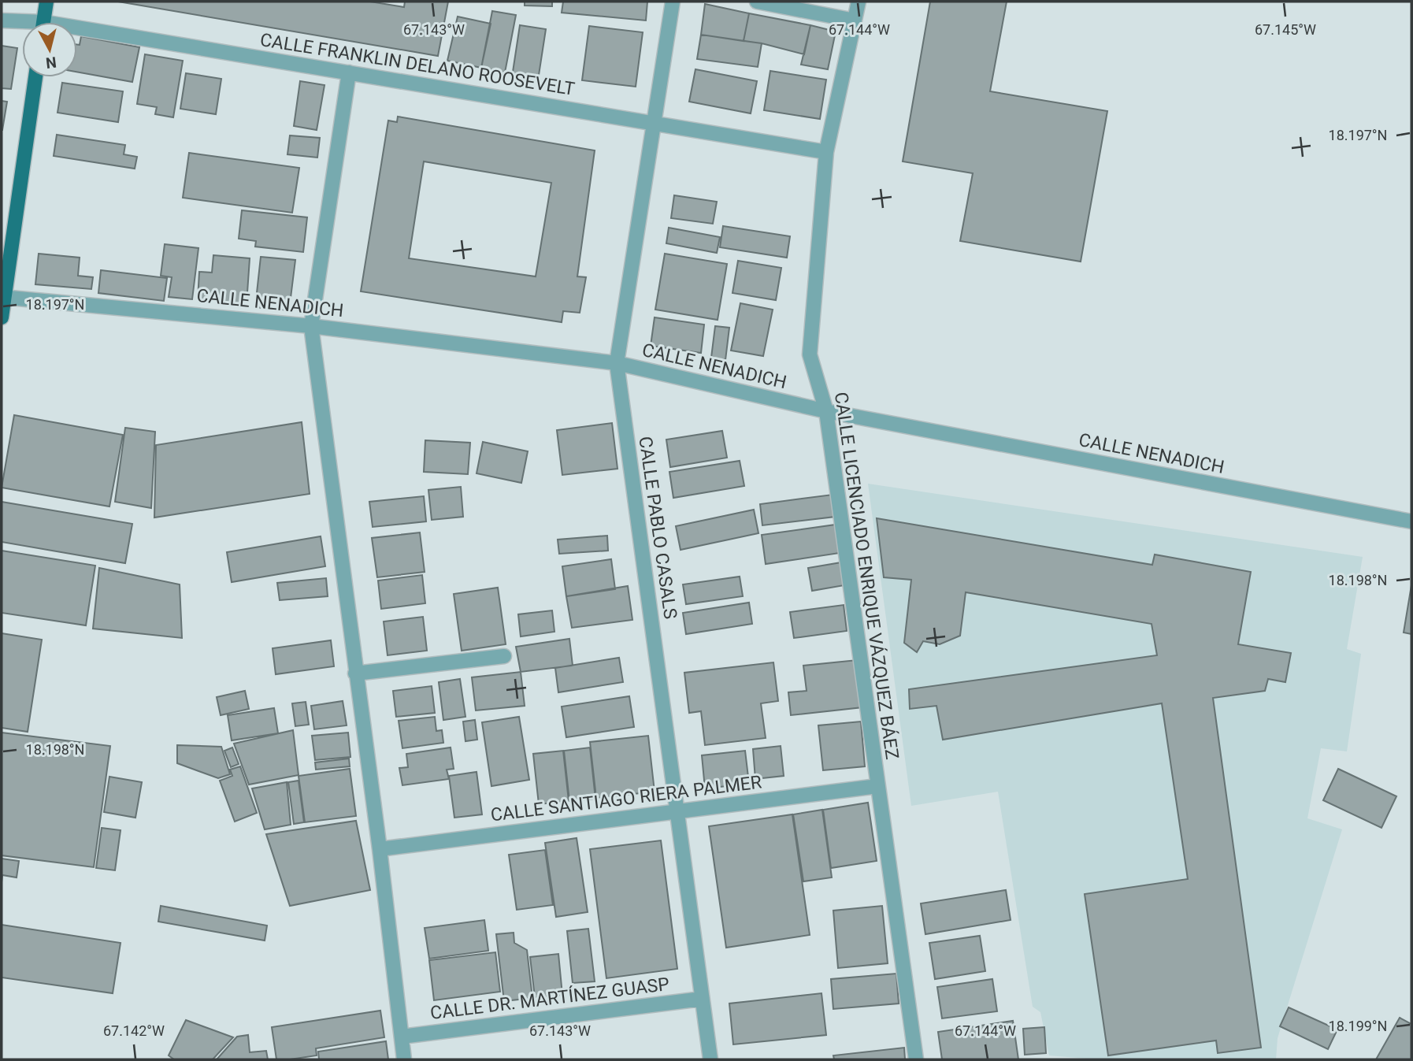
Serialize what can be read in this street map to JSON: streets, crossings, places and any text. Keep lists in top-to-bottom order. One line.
{"streets":{"street":["CALLE FRANKLIN DELANO ROOSEVELT","CALLE NENADICH","CALLE PABLO CASALS","CALLE LICENCIADO ENRIQUE VÁZQUEZ BÁEZ","CALLE SANTIAGO RIERA PALMER","CALLE DR. MARTÍNEZ GUASP"]},"crossings":[["CALLE FRANKLIN DELANO ROOSEVELT","CALLE PABLO CASALS"],["CALLE FRANKLIN DELANO ROOSEVELT","CALLE LICENCIADO ENRIQUE VÁZQUEZ BÁEZ"],["CALLE NENADICH","CALLE PABLO CASALS"],["CALLE NENADICH","CALLE LICENCIADO ENRIQUE VÁZQUEZ BÁEZ"],["CALLE PABLO CASALS","CALLE SANTIAGO RIERA PALMER"],["CALLE PABLO CASALS","CALLE DR. MARTÍNEZ GUASP"],["CALLE LICENCIADO ENRIQUE VÁZQUEZ BÁEZ","CALLE SANTIAGO RIERA PALMER"]],"north":"bottom","coordinates":["67.143°W","67.144°W","67.145°W","18.197°N","18.198°N","18.199°N","67.142°W"]}
